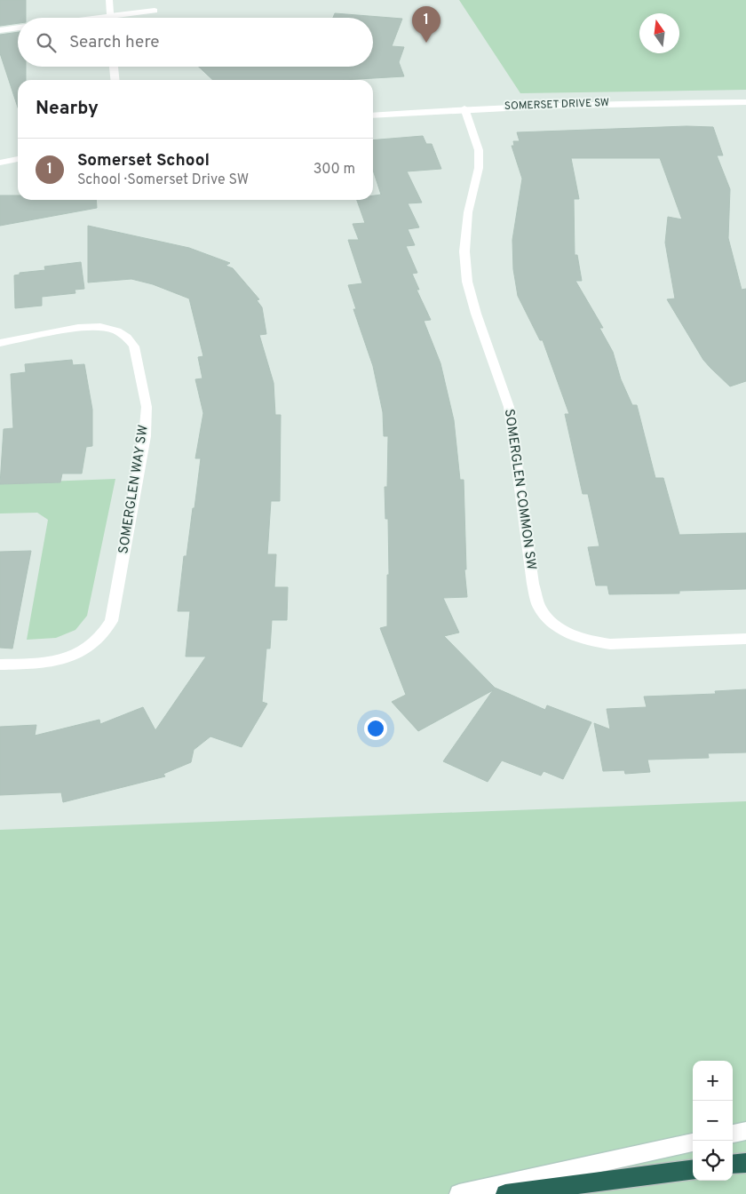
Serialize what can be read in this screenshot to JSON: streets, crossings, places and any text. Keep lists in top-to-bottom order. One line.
{"streets":{"street":["SOMERSET DRIVE SW","SOMERGLEN WAY SW","SOMERGLEN COMMON SW"]},"crossings":[["SOMERSET DRIVE SW","SOMERGLEN COMMON SW"]],"north":"top","page":{"pins":"1","search":"Search here","heading":"Nearby","list":[{"mark":"1","name":"Somerset School","note":"School · Somerset Drive SW","value":"300 m"}],"map_buttons":["+","−"]}}
